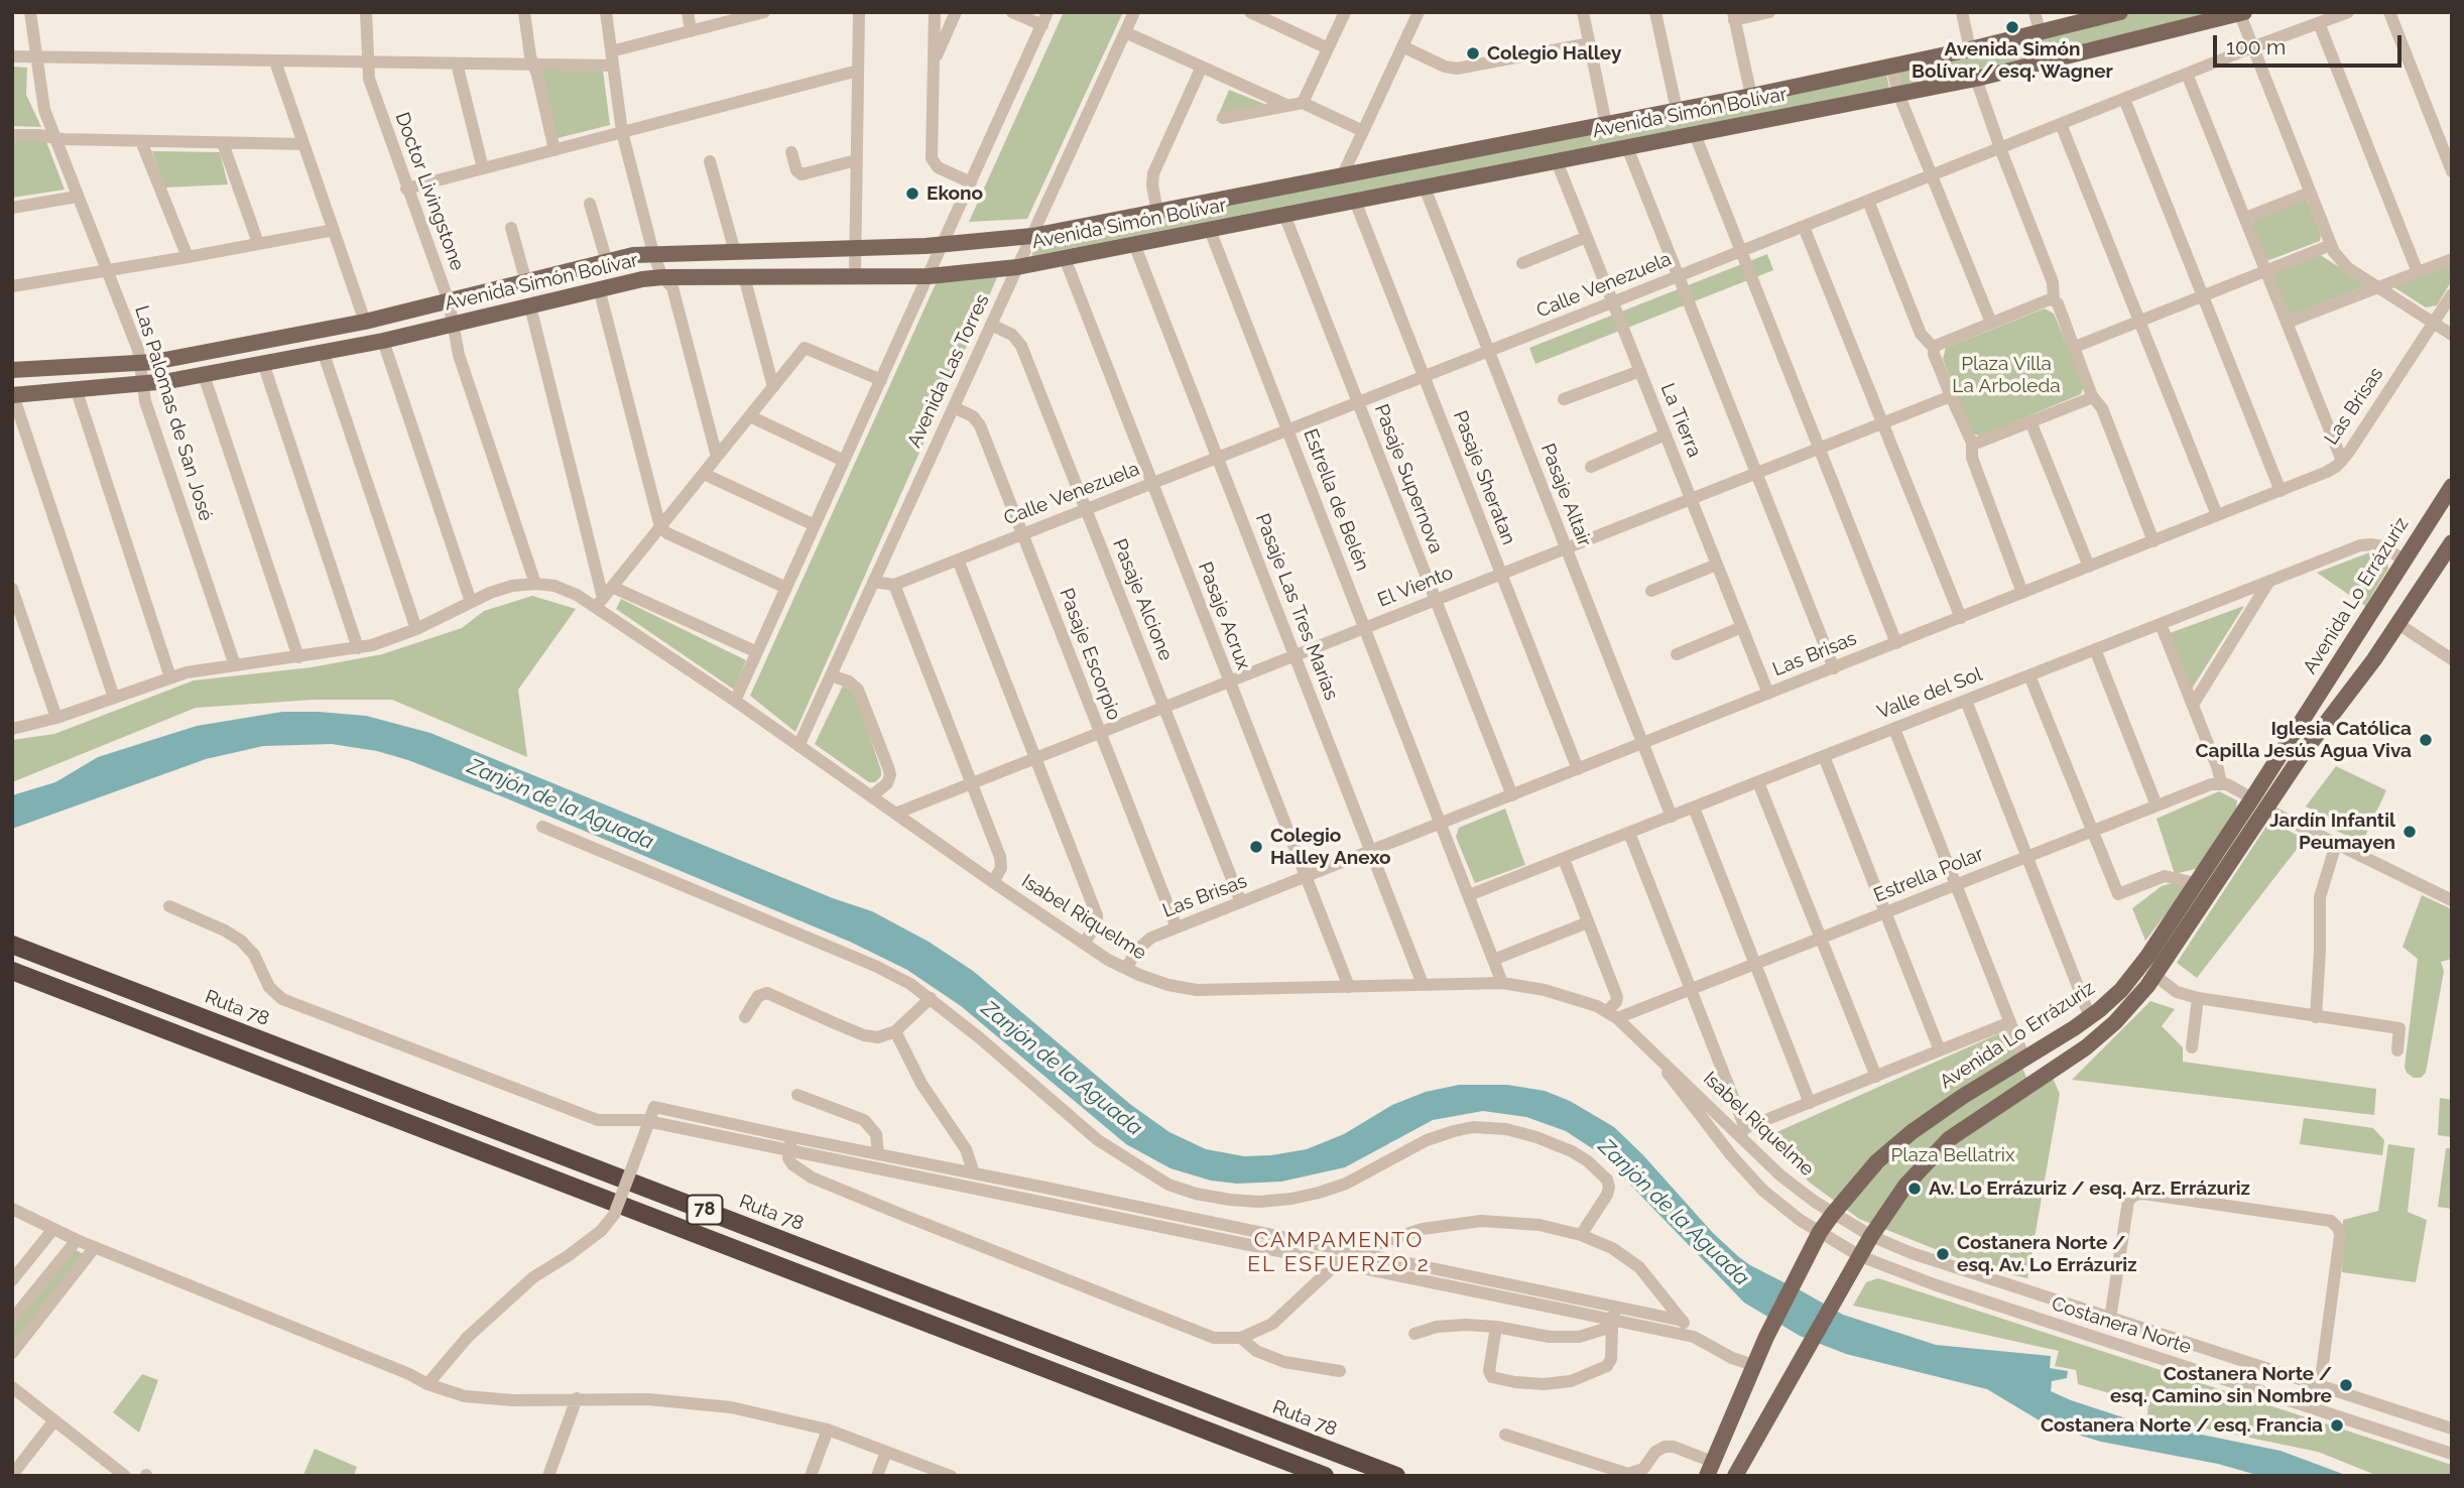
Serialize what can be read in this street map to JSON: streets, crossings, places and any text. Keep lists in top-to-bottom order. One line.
{"streets":{"highway":["Ruta 78","78"],"main road":["Avenida Simón Bolívar","Avenida Lo Errázuriz"],"street":["Doctor Livingstone","Calle Venezuela","Avenida Las Torres","Las Brisas","Las Palomas de San José","La Tierra","Pasaje Sheratan","Pasaje Supernova","Pasaje Altair","Estrella de Belén","El Viento","Pasaje Alcione","Pasaje Las Tres Marías","Pasaje Acrux","Pasaje Escorpio","Valle del Sol","Estrella Polar","Isabel Riquelme","Costanera Norte"]},"crossings":[["Avenida Simón Bolívar","Doctor Livingstone"],["Avenida Simón Bolívar","Avenida Las Torres"],["Avenida Simón Bolívar","Las Palomas de San José"],["Avenida Simón Bolívar","La Tierra"],["Avenida Simón Bolívar","Pasaje Sheratan"],["Avenida Simón Bolívar","Pasaje Supernova"],["Avenida Simón Bolívar","Pasaje Altair"],["Avenida Simón Bolívar","Estrella de Belén"],["Avenida Simón Bolívar","Pasaje Las Tres Marías"],["Avenida Simón Bolívar","Pasaje Acrux"],["Doctor Livingstone","Isabel Riquelme"],["Calle Venezuela","Avenida Las Torres"],["Calle Venezuela","La Tierra"],["Calle Venezuela","Pasaje Sheratan"],["Calle Venezuela","Pasaje Supernova"],["Calle Venezuela","Pasaje Altair"],["Calle Venezuela","Estrella de Belén"],["Calle Venezuela","Pasaje Alcione"],["Calle Venezuela","Pasaje Las Tres Marías"],["Calle Venezuela","Pasaje Acrux"],["Calle Venezuela","Pasaje Escorpio"],["Avenida Las Torres","Pasaje Alcione"],["Avenida Las Torres","Pasaje Escorpio"],["Avenida Las Torres","Isabel Riquelme"],["Las Brisas","La Tierra"],["Las Brisas","Pasaje Sheratan"],["Las Brisas","Pasaje Supernova"],["Las Brisas","Pasaje Altair"],["Las Brisas","Estrella de Belén"],["Las Brisas","Pasaje Alcione"],["Las Brisas","Pasaje Las Tres Marías"],["Las Brisas","Pasaje Acrux"],["Las Brisas","Pasaje Escorpio"],["Las Brisas","Isabel Riquelme"],["La Tierra","El Viento"],["Pasaje Sheratan","El Viento"],["Pasaje Supernova","El Viento"],["Pasaje Altair","El Viento"],["Pasaje Altair","Valle del Sol"],["Estrella de Belén","El Viento"],["Estrella de Belén","Valle del Sol"],["Estrella de Belén","Isabel Riquelme"],["El Viento","Pasaje Alcione"],["El Viento","Pasaje Las Tres Marías"],["El Viento","Pasaje Acrux"],["El Viento","Pasaje Escorpio"],["El Viento","Isabel Riquelme"],["Avenida Lo Errázuriz","Valle del Sol"],["Avenida Lo Errázuriz","Isabel Riquelme"],["Pasaje Las Tres Marías","Isabel Riquelme"],["Pasaje Acrux","Isabel Riquelme"],["Estrella Polar","Isabel Riquelme"],["Isabel Riquelme","Costanera Norte"]],"districts":["CAMPAMENTO EL ESFUERZO 2"],"water":["Zanjón de la Aguada"],"parks":["Plaza Villa La Arboleda","Plaza Bellatrix"],"places":["Avenida Simón Bolívar / esq. Wagner","Colegio Halley","Ekono","Iglesia Católica Capilla Jesús Agua Viva","Jardín Infantil Peumayen","Colegio Halley Anexo","Av. Lo Errázuriz / esq. Arz. Errázuriz","Costanera Norte / esq. Av. Lo Errázuriz","Costanera Norte / esq. Camino sin Nombre","Costanera Norte / esq. Francia"],"scale_bar":"100 m"}
